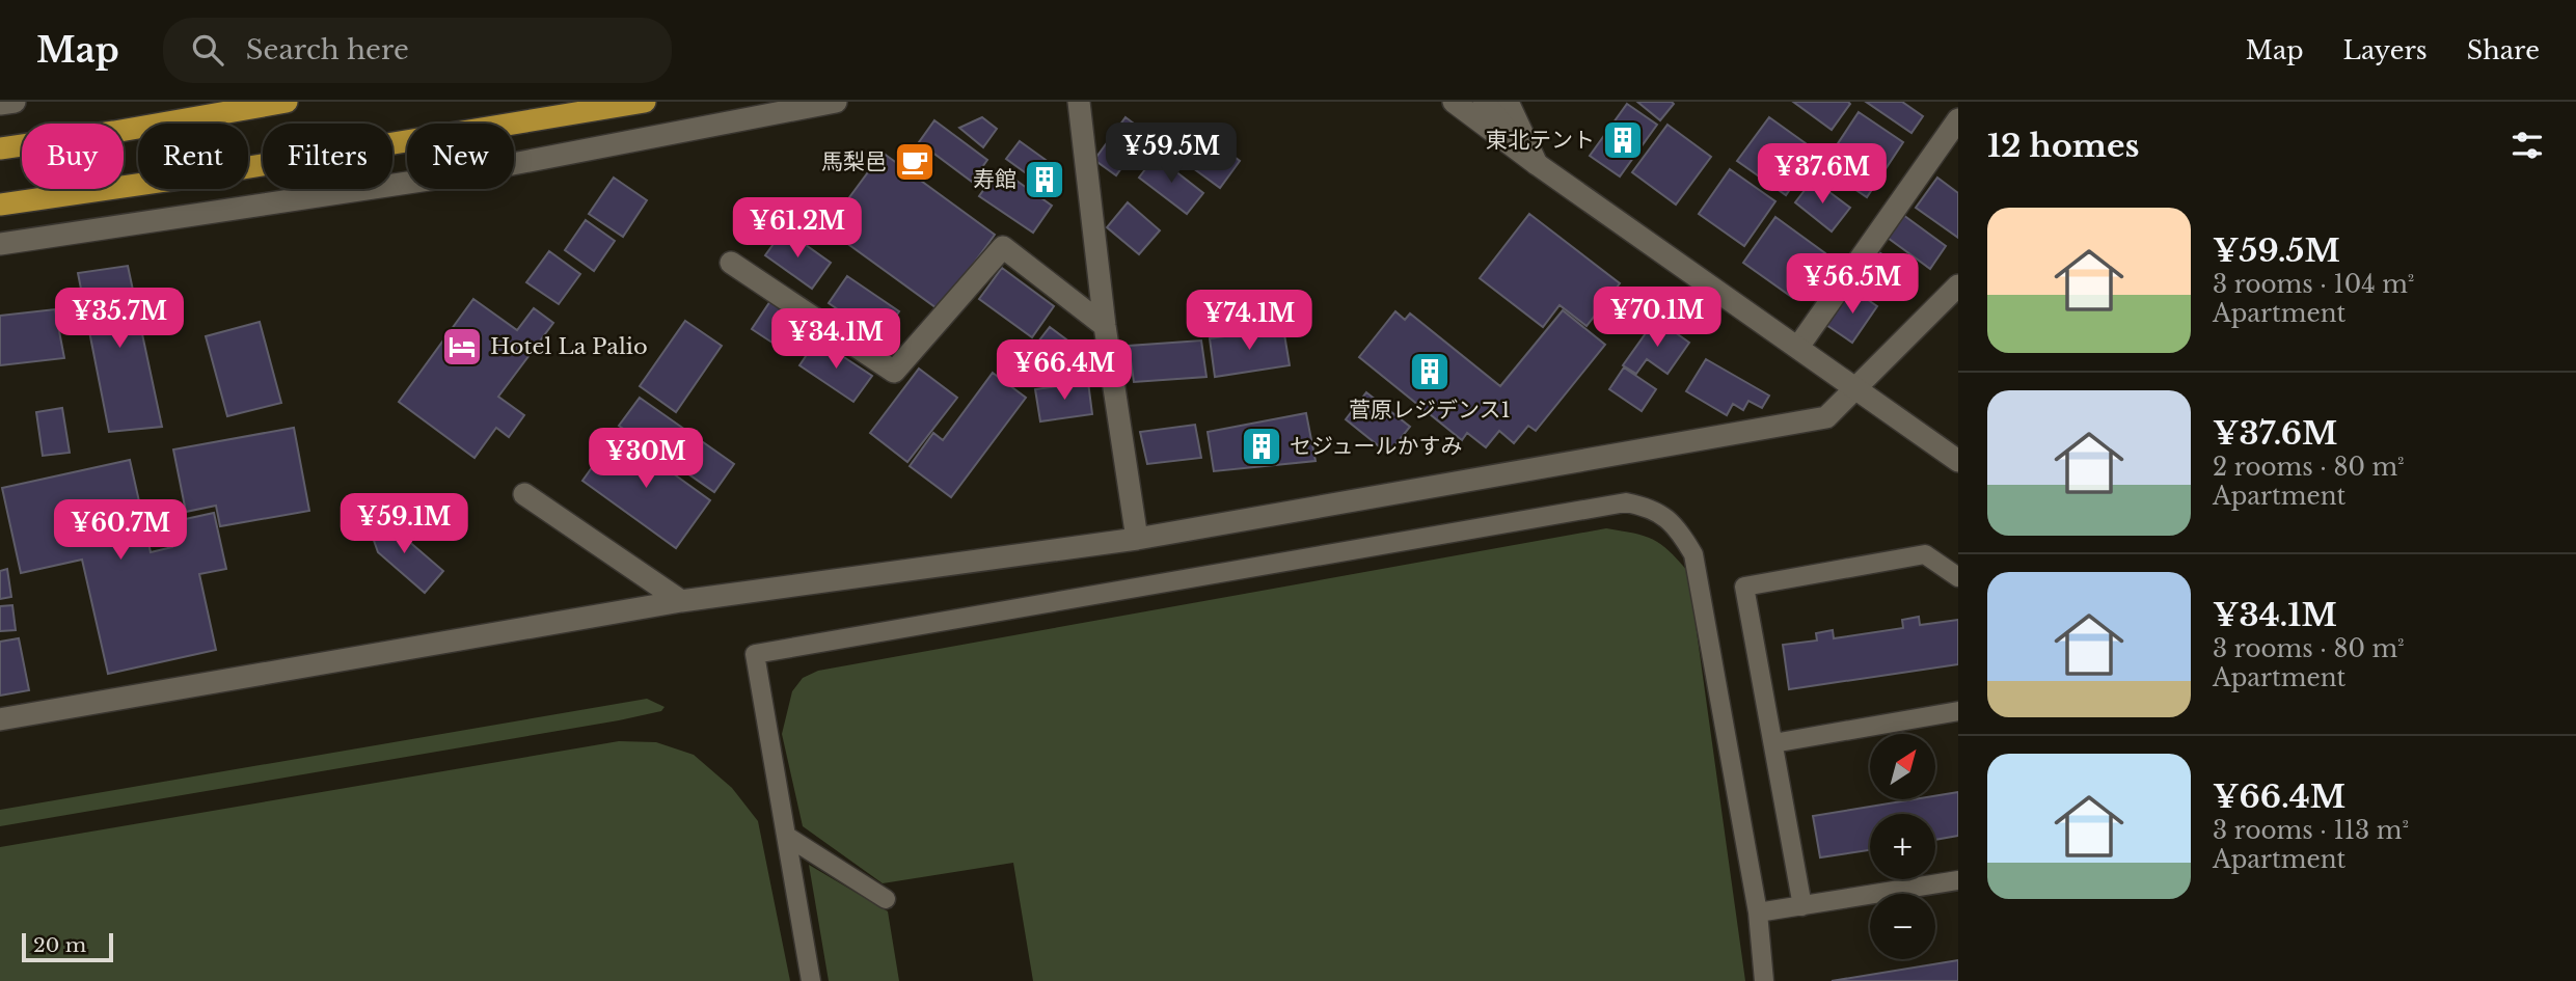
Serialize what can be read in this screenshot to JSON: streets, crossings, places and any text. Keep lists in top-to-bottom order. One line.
{"places":{"building":["東北テント","寿館","菅原レジデンス1","セジュールかすみ"],"cafe":["馬梨邑"],"hotel":["Hotel La Palio"]},"scale_bar":"20 m","north":"top right","page":{"header":"Map","search":"Search here","nav":["Map","Layers","Share"],"heading":"12 homes","price":["¥59.5M","¥37.6M","¥61.2M","¥56.5M","¥70.1M","¥35.7M","¥74.1M","¥34.1M","¥66.4M","¥30M","¥59.1M","¥60.7M"],"chip":["Buy","Rent","Filters","New"],"list":[{"name":"¥59.5M","note":"3 rooms · 104 m² · Apartment"},{"name":"¥37.6M","note":"2 rooms · 80 m² · Apartment"},{"name":"¥34.1M","note":"3 rooms · 80 m² · Apartment"},{"name":"¥66.4M","note":"3 rooms · 113 m² · Apartment"}],"map_buttons":["+","−"],"scale":"20 m"}}
